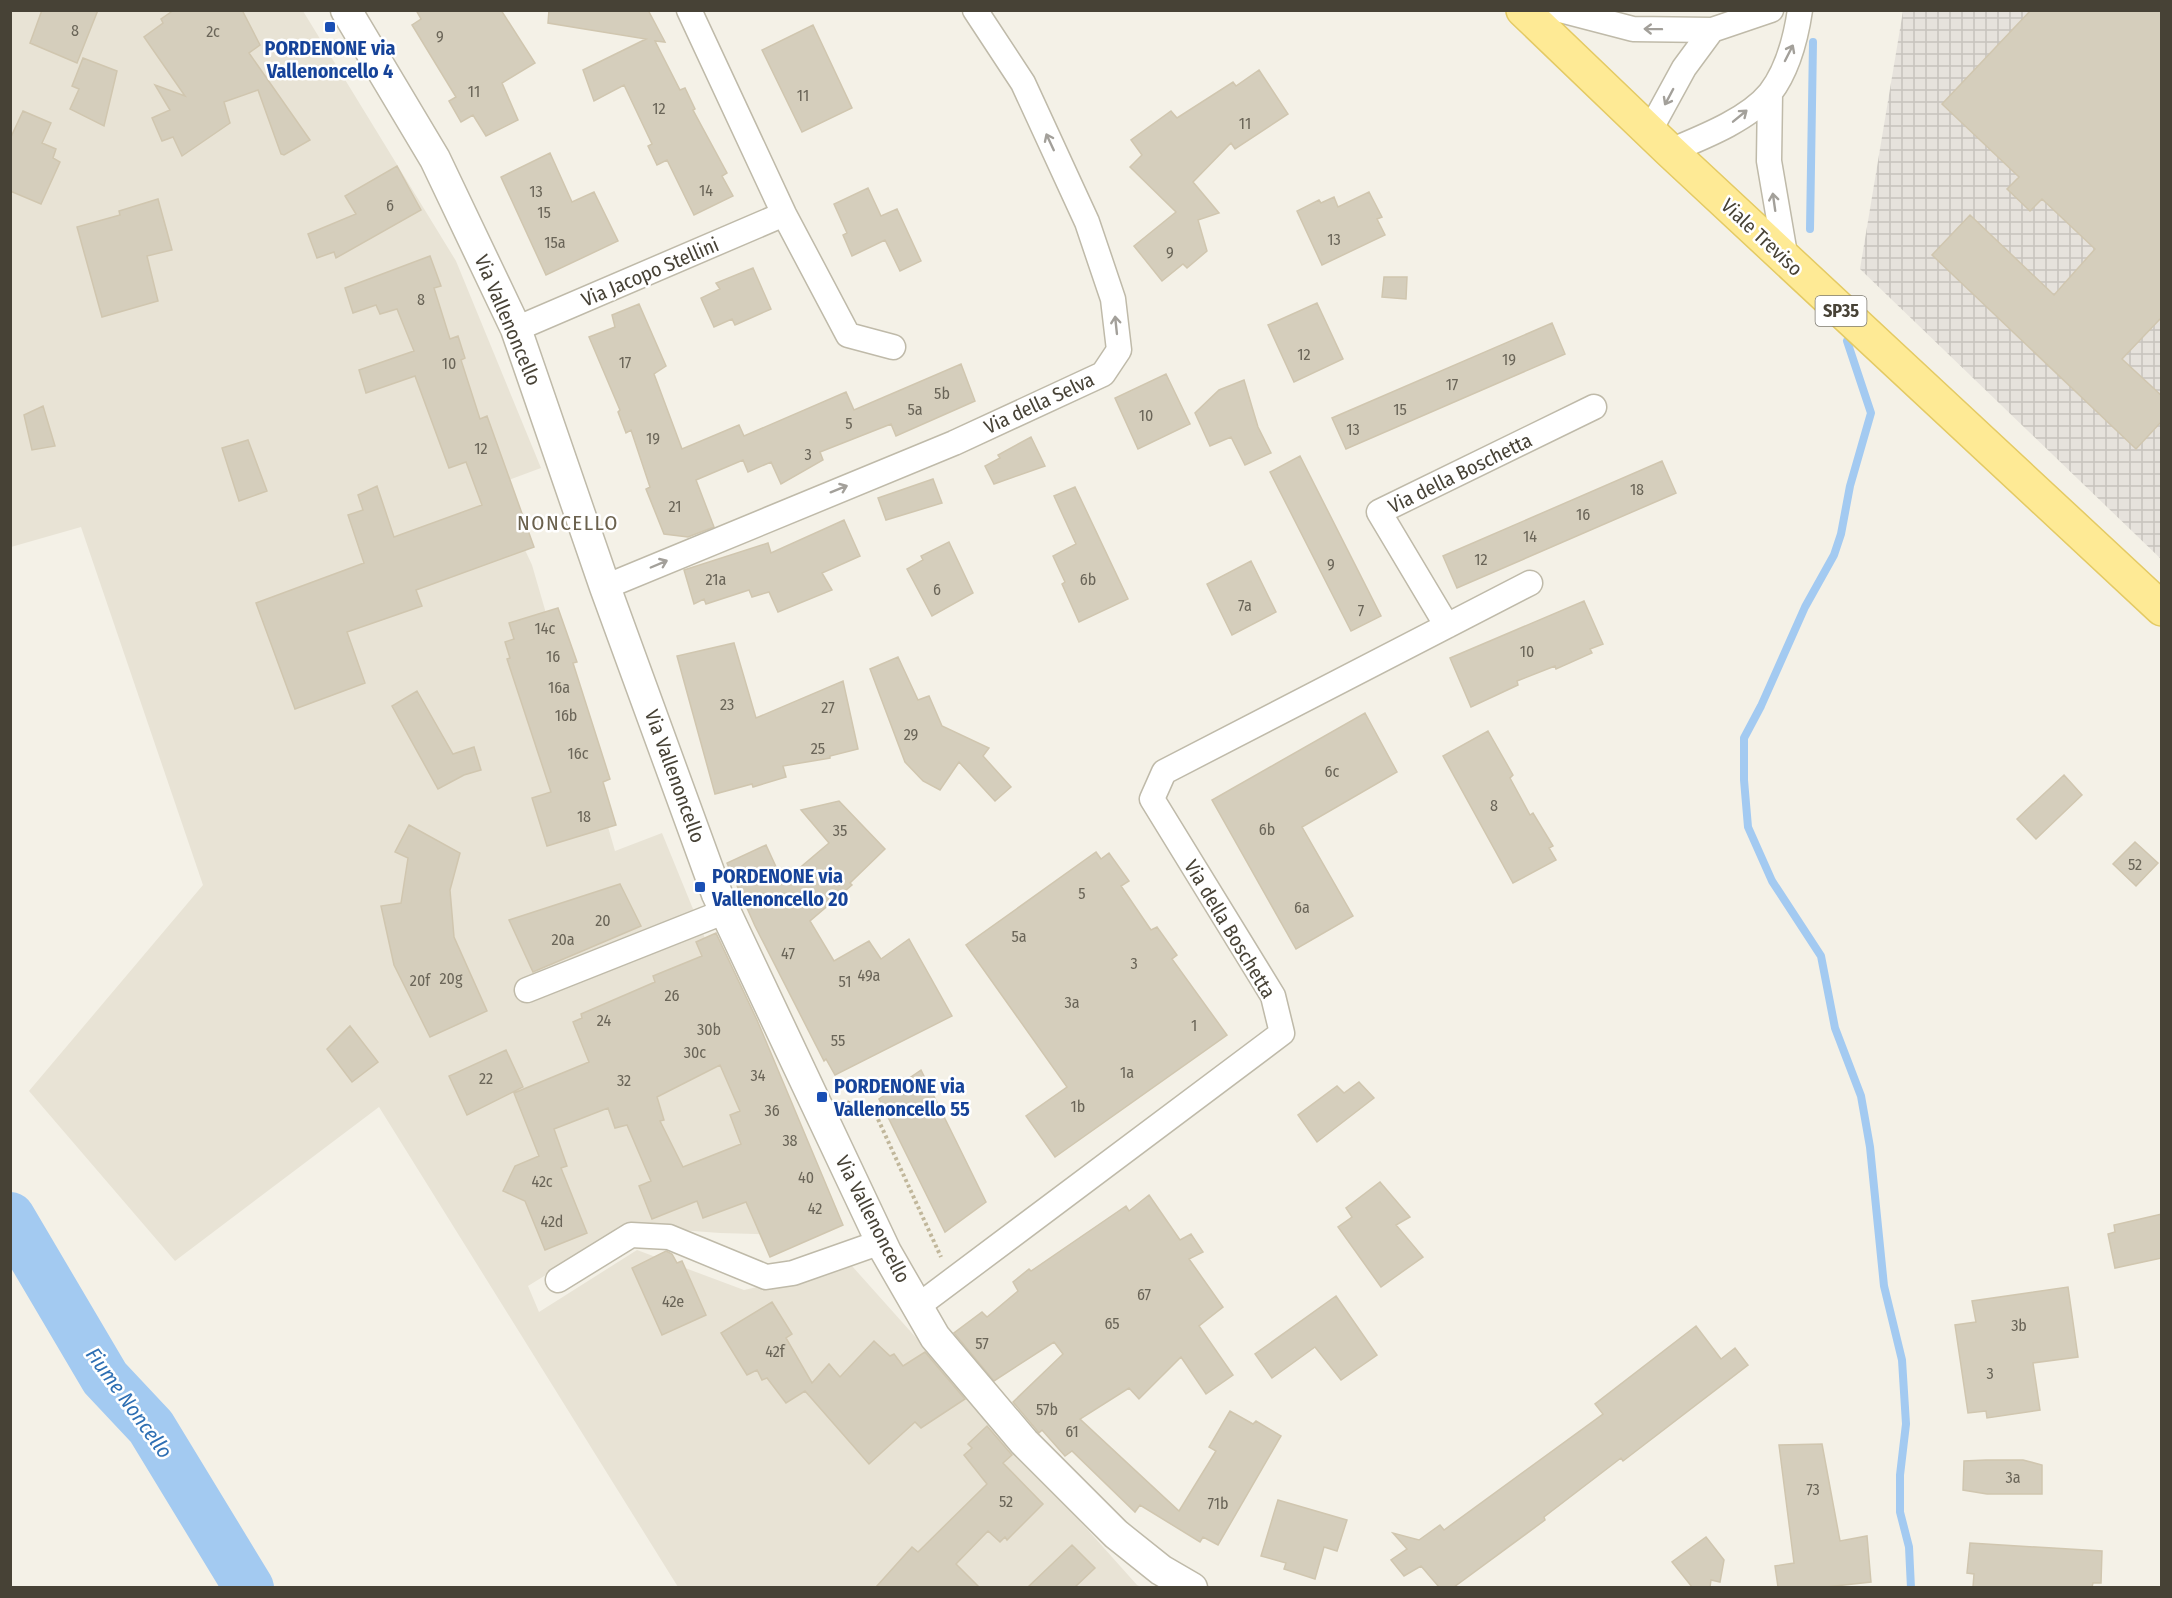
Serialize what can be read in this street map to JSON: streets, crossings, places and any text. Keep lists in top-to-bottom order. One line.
{"streets":{"main road":["Viale Treviso","SP35"],"street":["Via Jacopo Stellini","Via Vallenoncello","Via della Selva","Via della Boschetta"]},"crossings":[["Via Jacopo Stellini","Via Vallenoncello"],["Via Vallenoncello","Via della Selva"],["Via Vallenoncello","Via della Boschetta"]],"districts":["NONCELLO"],"water":["Fiume Noncello"],"places":{"transit":["PORDENONE via Vallenoncello 4","PORDENONE via Vallenoncello 20","PORDENONE via Vallenoncello 55"]},"house_numbers":["8","2c","9","11","11","12","11","14","13","6","15","13","15a","9","8","12","19","17","10","17","5b","5a","15","10","5","13","19","12","3","18","21","16","14","12","9","21a","6b","6","7a","7","14c","10","16","16a","23","27","16b","29","25","16c","6c","8","18","6b","35","52","5","6a","20","5a","20a","47","3","49a","20g","20f","51","26","3a","24","1","30b","55","30c","1a","34","22","32","1b","36","38","40","42c","42","42d","67","42e","65","3b","57","42f","3","57b","61","3a","73","52","71b"]}
